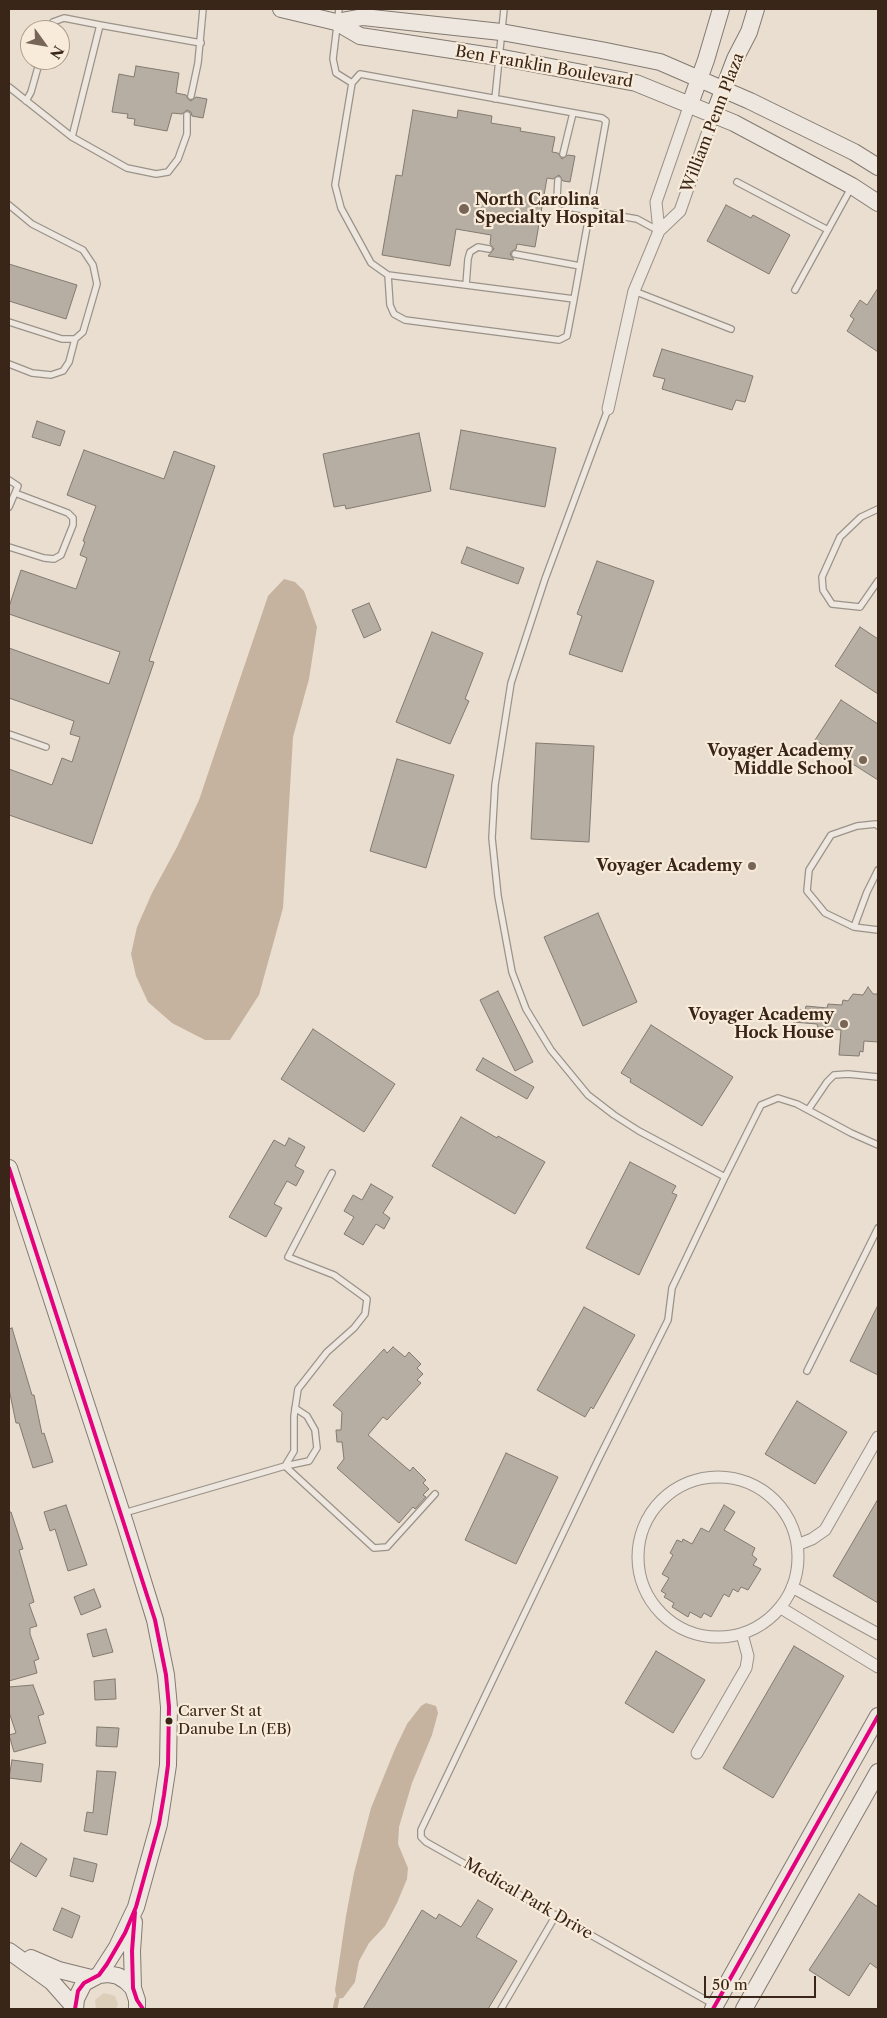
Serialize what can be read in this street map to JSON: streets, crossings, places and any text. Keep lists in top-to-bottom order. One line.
{"streets":{"street":["Ben Franklin Boulevard","William Penn Plaza"],"lane":["Medical Park Drive"]},"crossings":[["Ben Franklin Boulevard","William Penn Plaza"]],"places":["North Carolina Specialty Hospital","Voyager Academy Middle School","Voyager Academy","Voyager Academy Hock House","Carver St at Danube Ln (EB)"],"scale_bar":"50 m","north":"bottom right"}
